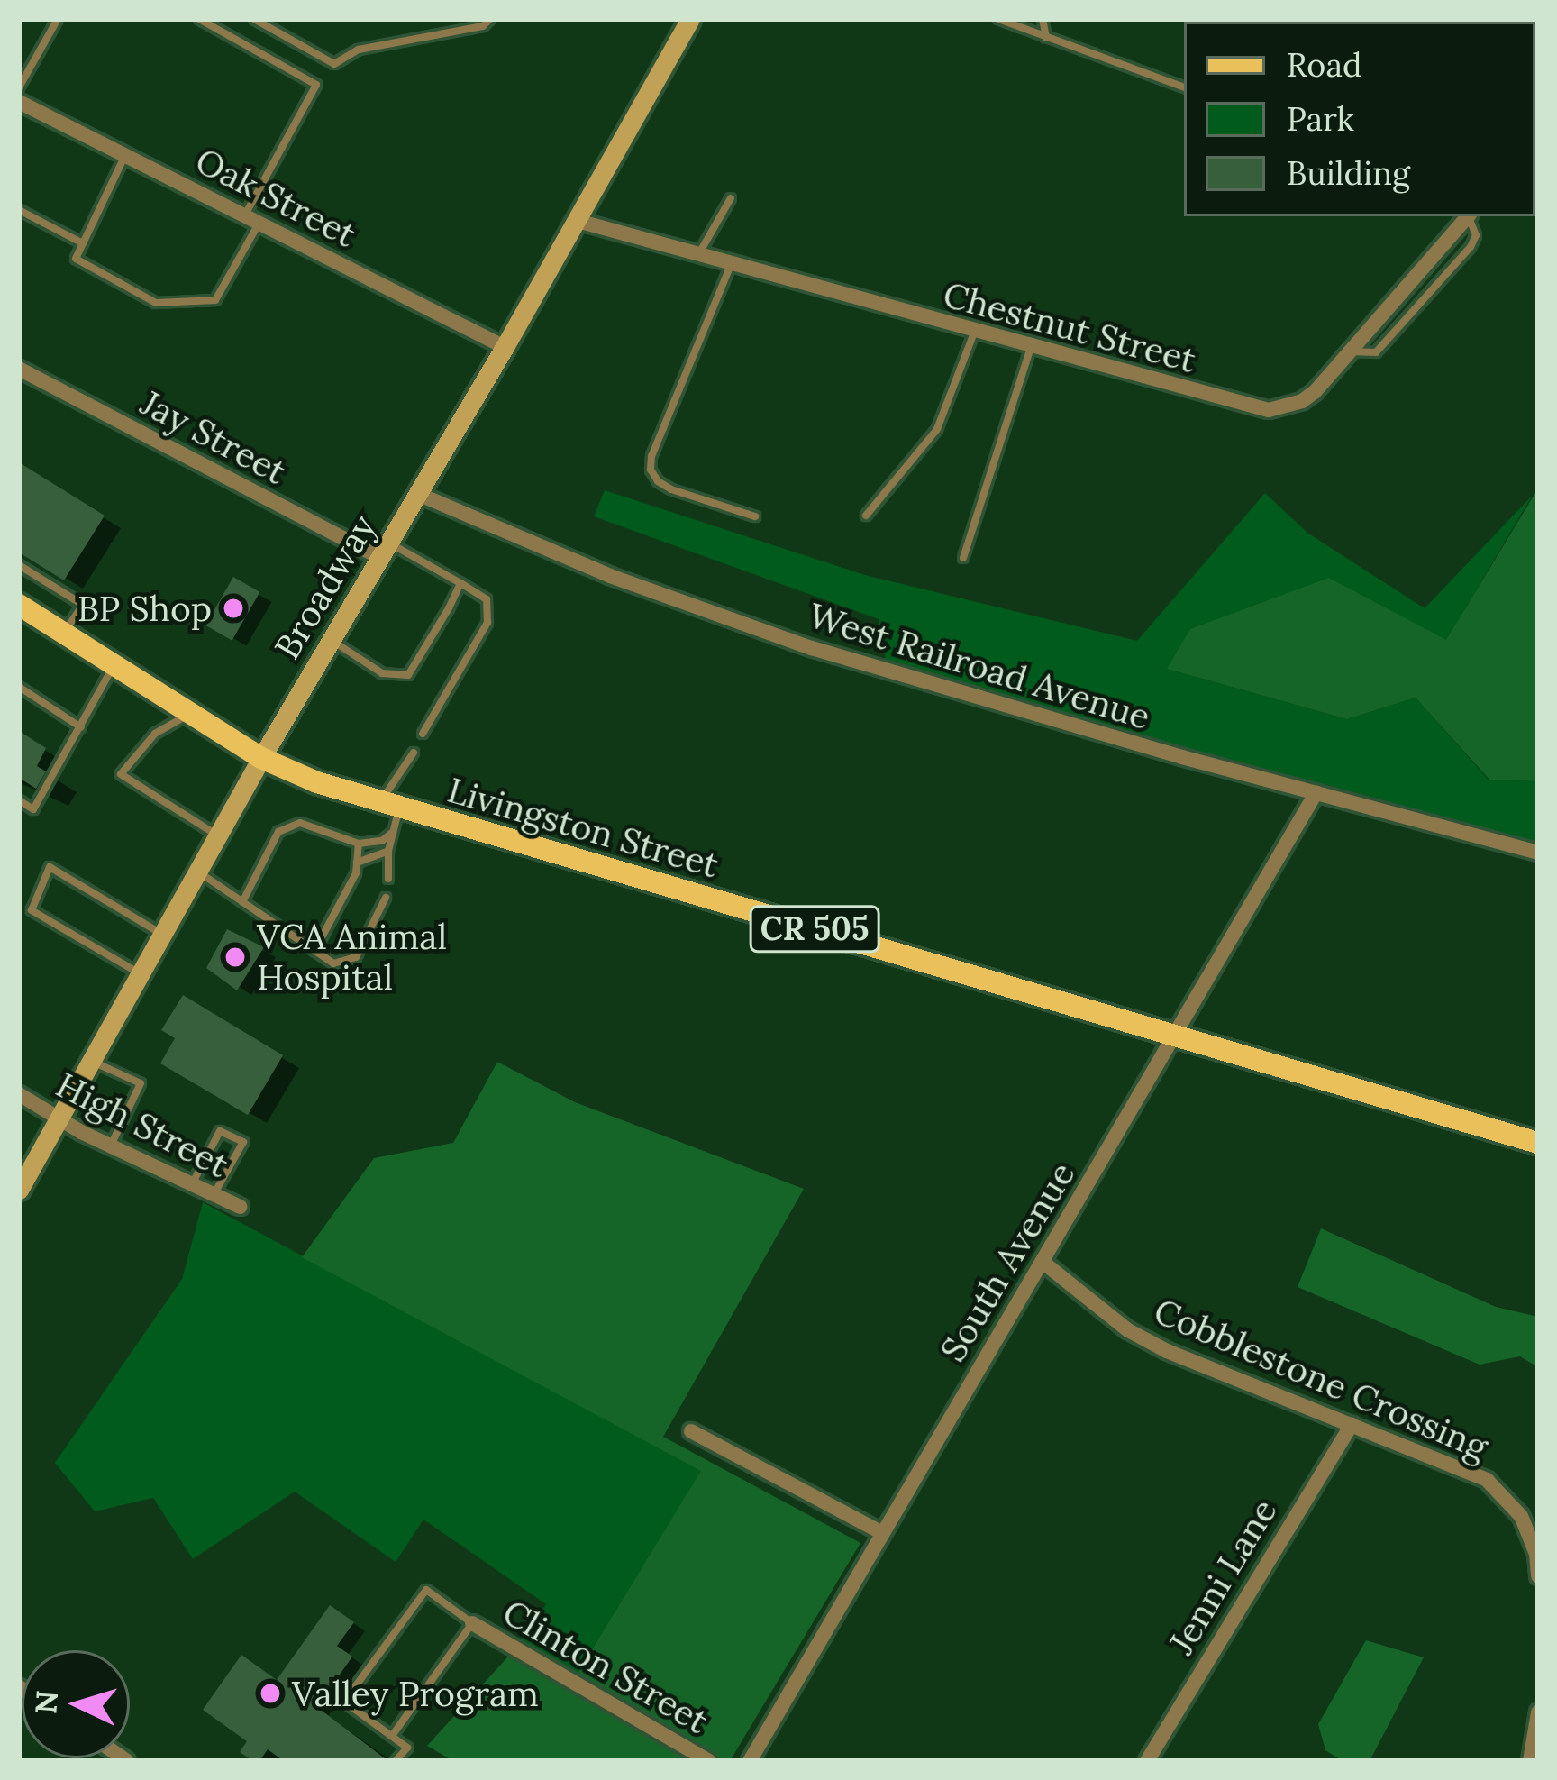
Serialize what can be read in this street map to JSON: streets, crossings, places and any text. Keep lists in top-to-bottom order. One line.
{"streets":{"main road":["Livingston Street","CR 505"],"street":["Oak Street","Chestnut Street","Jay Street","Broadway","West Railroad Avenue","High Street","South Avenue","Cobblestone Crossing","Jenni Lane","Clinton Street"]},"crossings":[["Oak Street","Broadway"],["Chestnut Street","Broadway"],["Jay Street","Broadway"],["Broadway","West Railroad Avenue"],["Broadway","Livingston Street"],["Broadway","High Street"],["West Railroad Avenue","South Avenue"],["Livingston Street","South Avenue"],["South Avenue","Cobblestone Crossing"],["Cobblestone Crossing","Jenni Lane"]],"places":["BP Shop","VCA Animal Hospital","Valley Program"],"legend":["Road","Park","Building"],"north":"left"}
